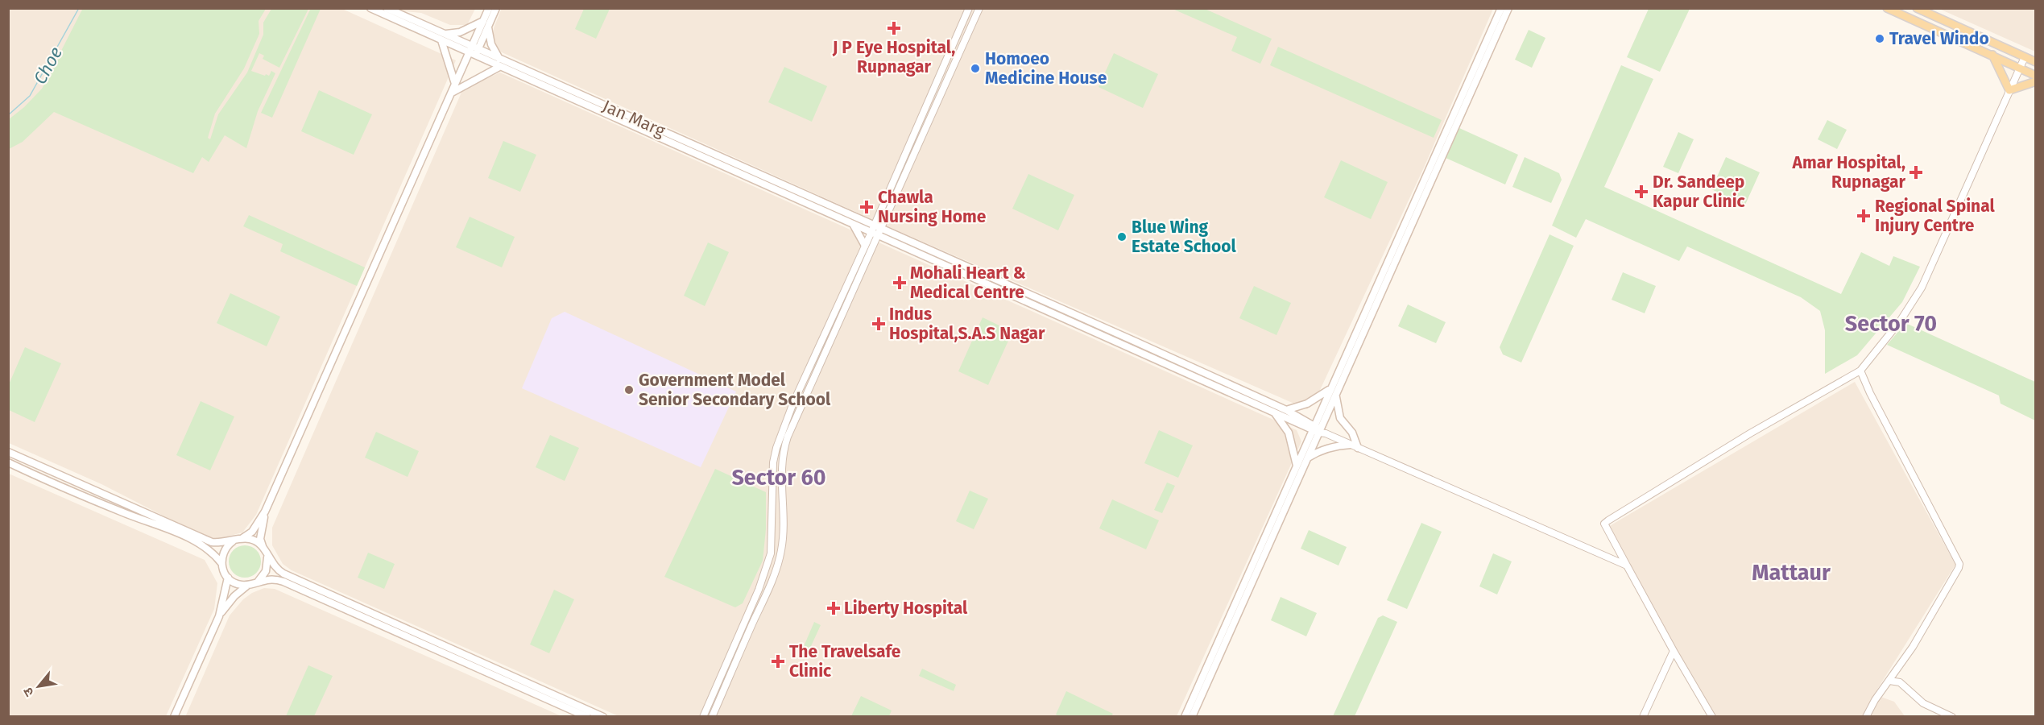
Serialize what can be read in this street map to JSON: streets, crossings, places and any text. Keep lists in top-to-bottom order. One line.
{"streets":{"main road":["Jan Marg"]},"districts":["Sector 70","Sector 60","Mattaur"],"water":["Choe"],"places":{"health":["J P Eye Hospital, Rupnagar","Amar Hospital, Rupnagar","Dr. Sandeep Kapur Clinic","Chawla Nursing Home","Regional Spinal Injury Centre","Mohali Heart & Medical Centre","Indus Hospital,S.A.S Nagar","Liberty Hospital","The Travelsafe Clinic"],"other":["Travel Windo","Homoeo Medicine House","Blue Wing Estate School","Government Model Senior Secondary School"]},"north":"bottom left"}
